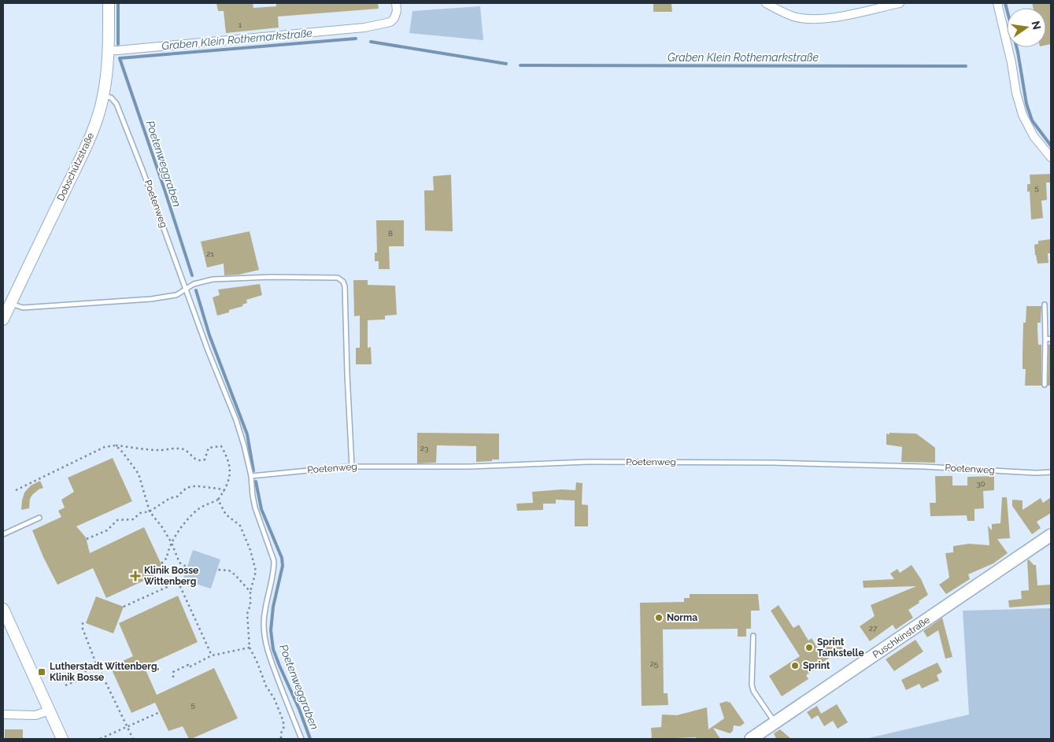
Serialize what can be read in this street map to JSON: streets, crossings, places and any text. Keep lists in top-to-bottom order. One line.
{"streets":{"main road":["Puschkinstraße"],"street":["Dobschützstraße"],"lane":["Poetenweg"]},"crossings":[["Dobschützstraße","Poetenweg"]],"water":["Graben Klein Rothemarkstraße","Poetenweggraben"],"places":{"health":["Klinik Bosse Wittenberg"],"other":["Norma","Sprint Tankstelle","Sprint"],"transit":["Lutherstadt Wittenberg, Klinik Bosse"]},"house_numbers":["1","5","8","21","23","30","27","25","5"],"north":"right"}
